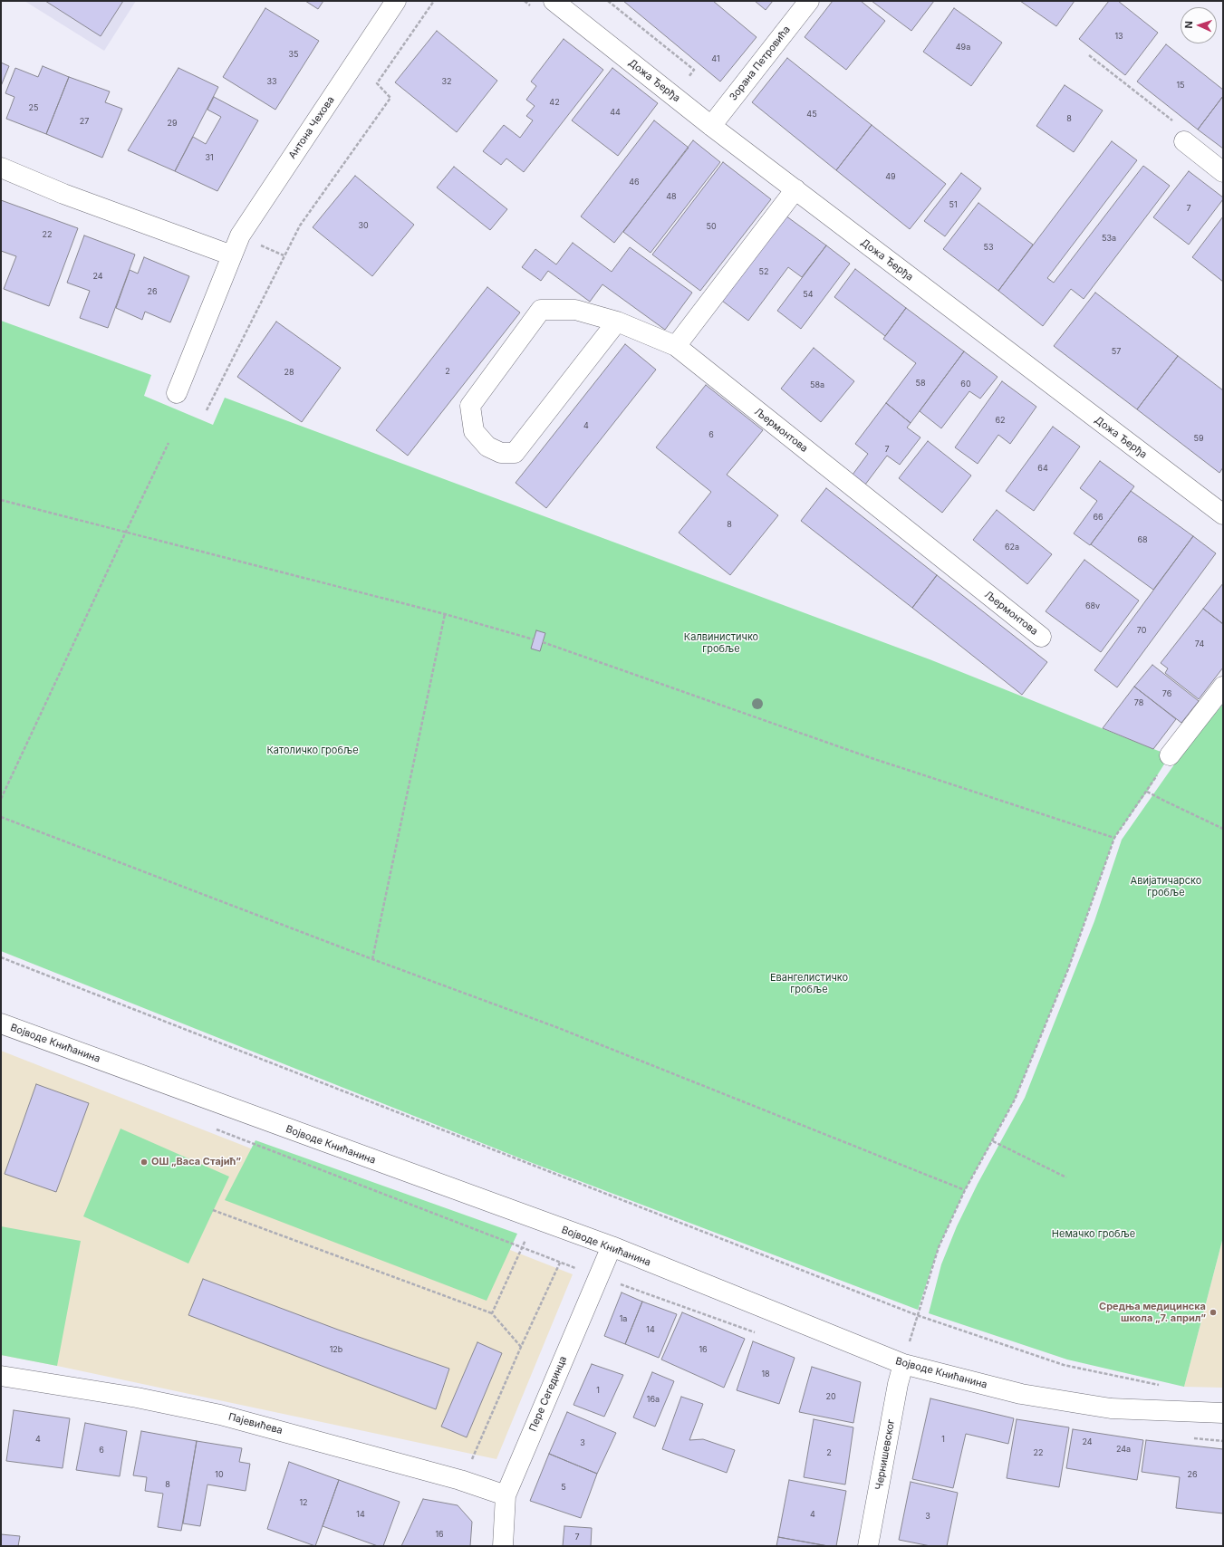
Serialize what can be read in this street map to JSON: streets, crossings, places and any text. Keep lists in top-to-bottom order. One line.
{"streets":{"street":["Зорана Петровића","Дожа Ђерђа","Антона Чехова","Љермонтова","Војводе Книћанина","Пере Сегединца","Пајевићева","Чернишевског"]},"crossings":[["Зорана Петровића","Дожа Ђерђа"],["Војводе Книћанина","Пере Сегединца"],["Војводе Книћанина","Чернишевског"],["Пере Сегединца","Пајевићева"]],"parks":["Калвинистичко гробље","Католичко гробље","Авијатичарско гробље","Евангелистичко гробље","Немачко гробље"],"places":["ОШ „Васа Стајић”","Средња медицинска школа „7. април”"],"house_numbers":["13","49a","35","41","33","32","15","42","25","44","45","8","27","29","31","49","46","48","51","7","30","50","22","53a","53","52","24","26","54","57","2","28","58","60","58a","62","4","6","59","7","64","66","8","68","62a","68v","70","74","76","78","1a","14","12b","16","18","1","20","16a","4","1","24","3","24a","6","2","22","10","26","8","5","12","14","4","3","16","7"],"north":"left"}
